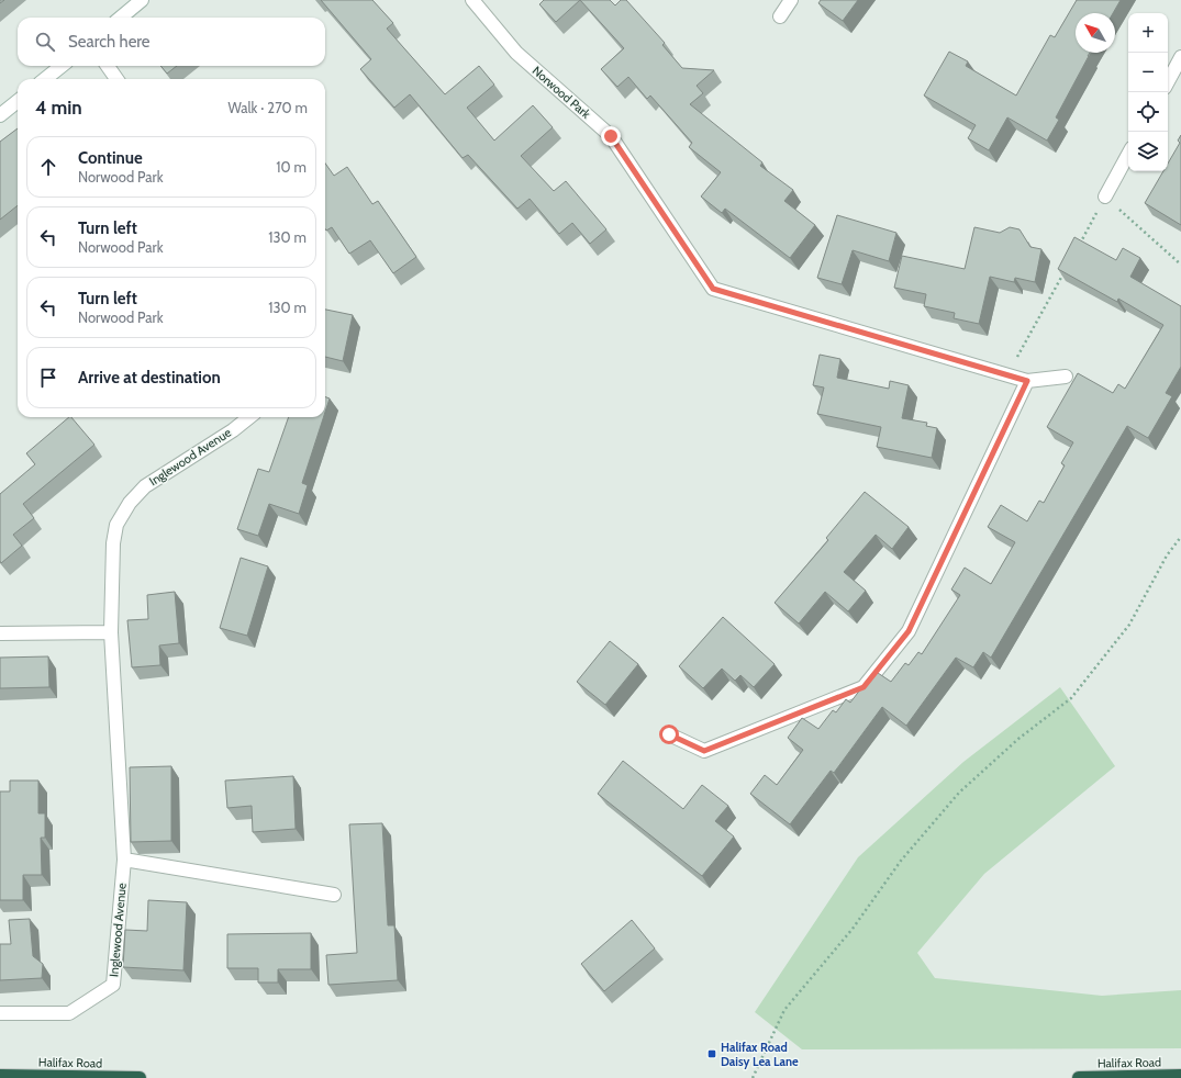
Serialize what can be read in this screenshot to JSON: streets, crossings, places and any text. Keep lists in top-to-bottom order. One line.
{"streets":{"highway":["Halifax Road"],"street":["Norwood Park","Inglewood Avenue"]},"places":{"transit":["Halifax Road Daisy Lea Lane"]},"north":"top left","page":{"map_buttons":["+","−"],"search":"Search here","heading":["4 min","Walk · 270 m"],"list":[["Continue","Norwood Park","10 m"],["Turn left","Norwood Park","130 m"],["Turn left","Norwood Park","130 m"],"Arrive at destination"]}}
